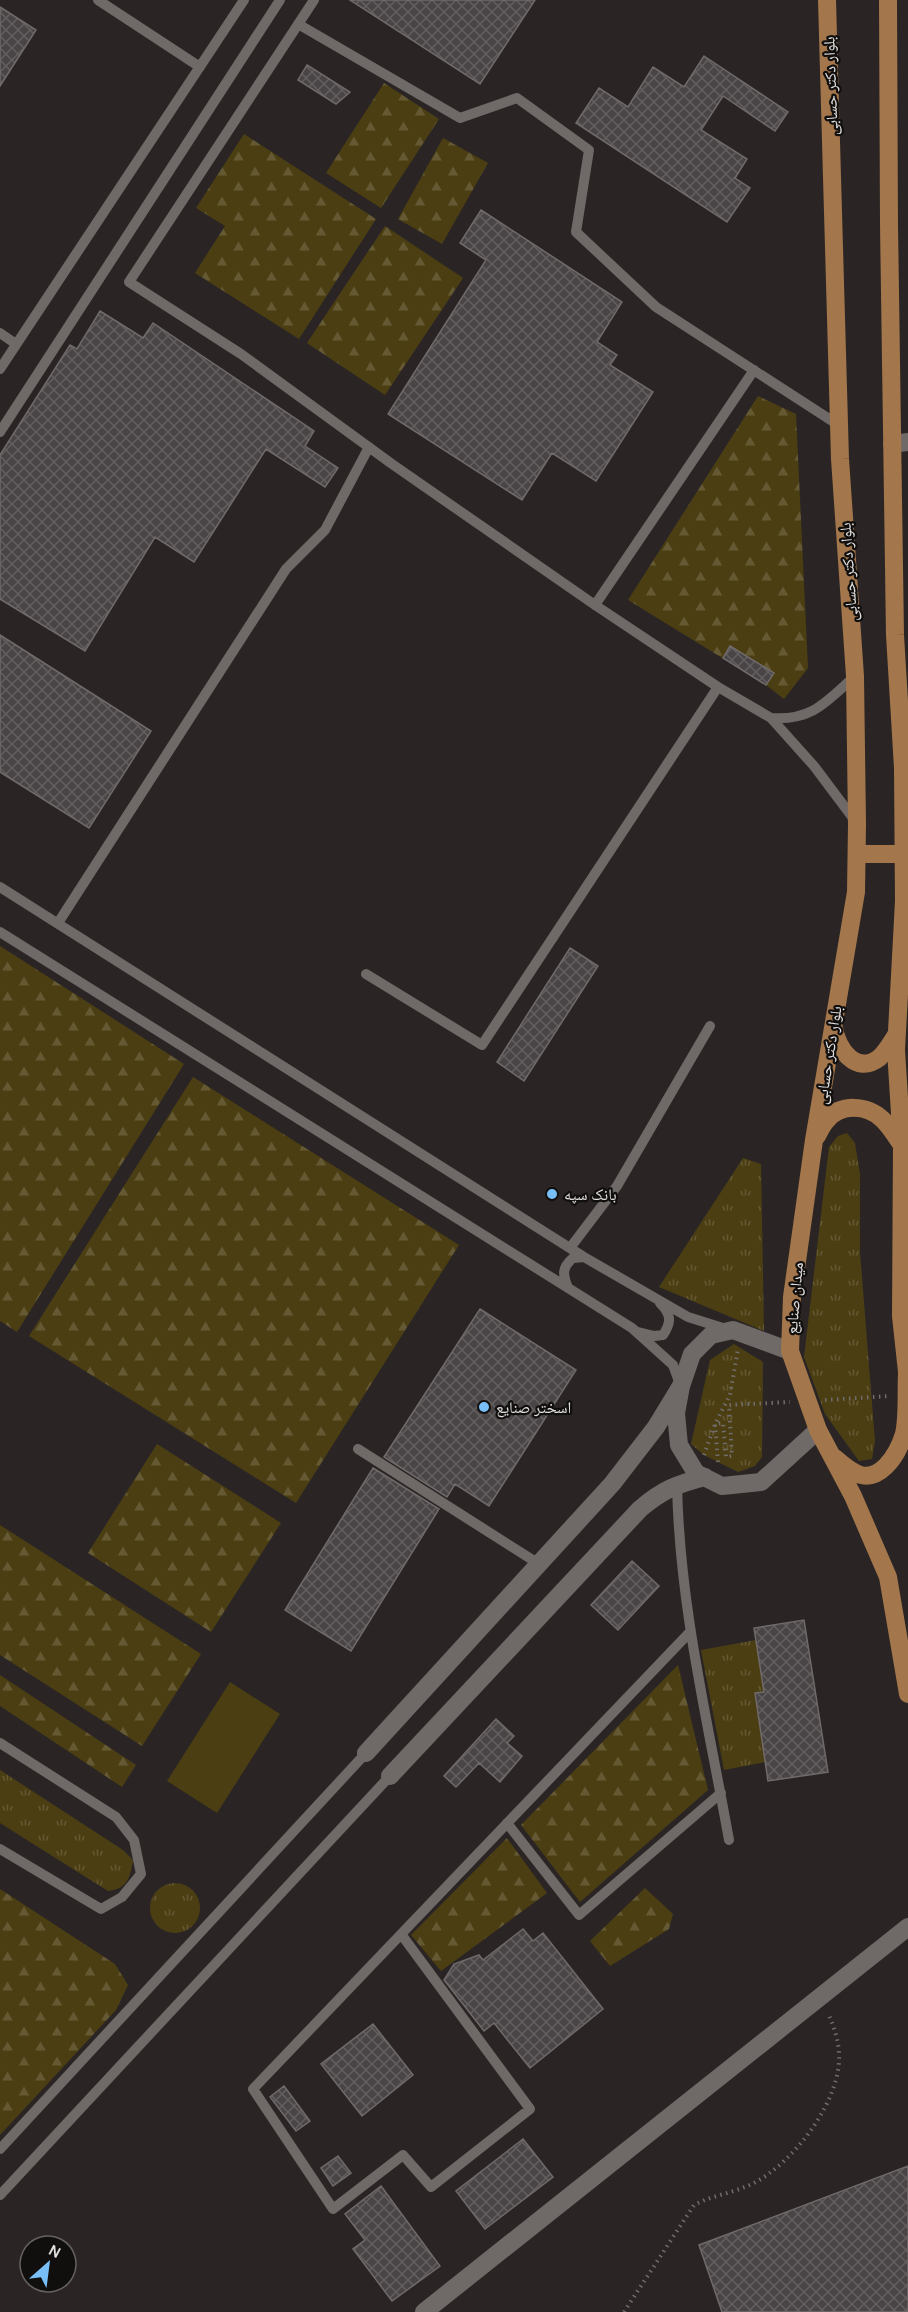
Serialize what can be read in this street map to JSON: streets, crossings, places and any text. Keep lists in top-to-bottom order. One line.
{"streets":{"main road":["بلوار دکتر حسابی","میدان صنایع"]},"crossings":[["بلوار دکتر حسابی","میدان صنایع"]],"places":["بانک سپه","اسختر صنایع"],"north":"top right"}
